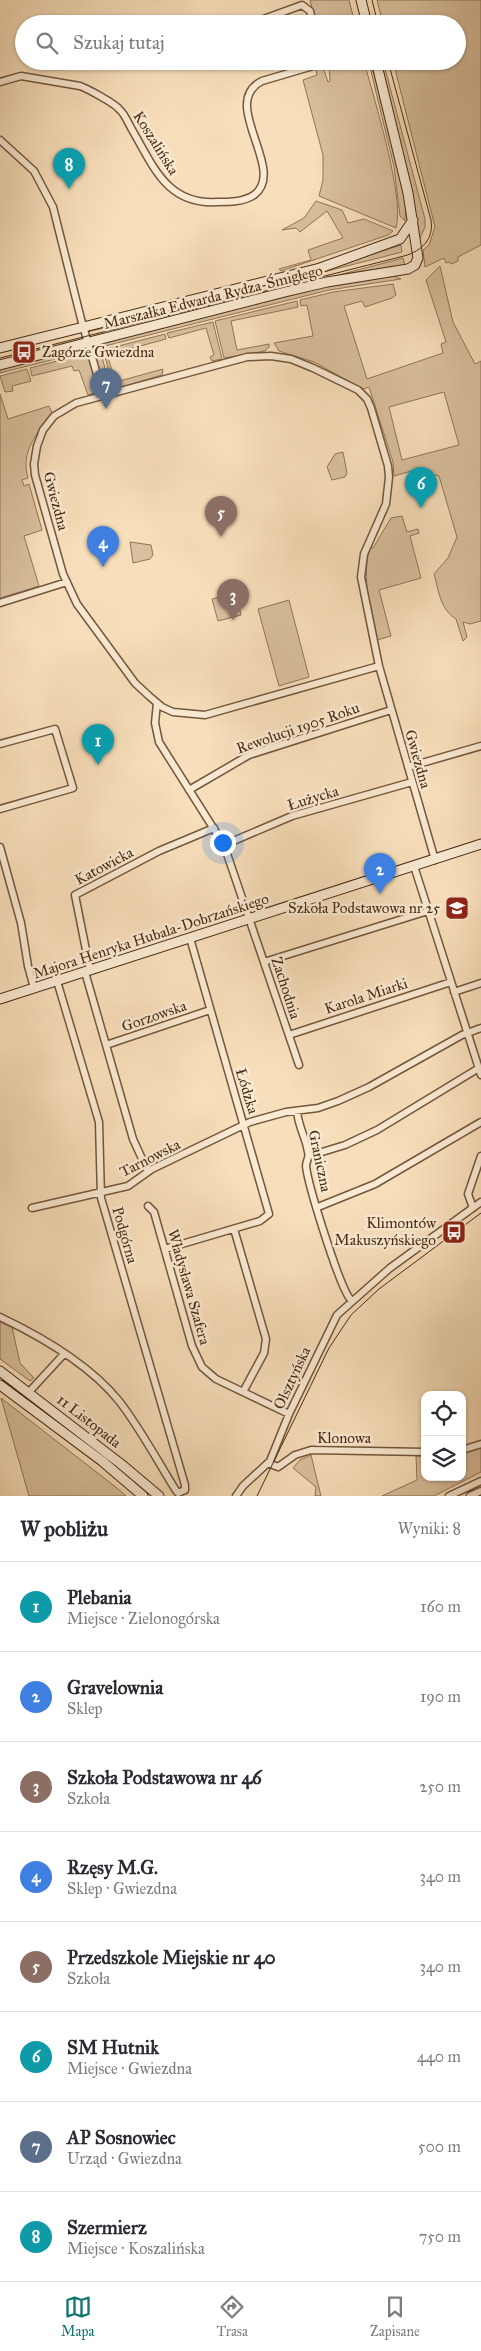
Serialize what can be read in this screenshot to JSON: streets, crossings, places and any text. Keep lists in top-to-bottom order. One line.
{"streets":{"street":["Koszalińska","Marszałka Edwarda Rydza-Śmigłego","Gwiezdna","Rewolucji 1905 Roku","Łużycka","Katowicka","Majora Henryka Hubala-Dobrzańskiego","Zachodnia","Karola Miarki","Gorzowska","Łódzka","Tarnowska","Graniczna","Podgórna","Władysława Szafera","Olsztyńska","11 Listopada","Klonowa"]},"crossings":[["Gwiezdna","Rewolucji 1905 Roku"],["Gwiezdna","Łużycka"],["Gwiezdna","Majora Henryka Hubala-Dobrzańskiego"],["Gwiezdna","Zachodnia"],["Rewolucji 1905 Roku","Zachodnia"],["Łużycka","Zachodnia"],["Katowicka","Majora Henryka Hubala-Dobrzańskiego"],["Katowicka","Zachodnia"],["Majora Henryka Hubala-Dobrzańskiego","Zachodnia"],["Majora Henryka Hubala-Dobrzańskiego","Łódzka"],["Majora Henryka Hubala-Dobrzańskiego","Podgórna"],["Zachodnia","Karola Miarki"],["Gorzowska","Łódzka"],["Łódzka","Tarnowska"],["Łódzka","Władysława Szafera"],["Tarnowska","Graniczna"],["Tarnowska","Podgórna"],["Graniczna","Olsztyńska"],["Władysława Szafera","Olsztyńska"],["Olsztyńska","Klonowa"]],"places":{"bus stop":["Zagórze Gwiezdna","Klimontów Makuszyńskiego"],"school or university":["Szkoła Podstawowa nr 25"]},"page":{"search":"Szukaj tutaj","pins":["8","7","6","5","4","3","1","2"],"heading":["W pobliżu","Wyniki: 8"],"list":[{"mark":"1","name":"Plebania","note":"Miejsce · Zielonogórska","value":"160 m"},{"mark":"2","name":"Gravelownia","note":"Sklep","value":"190 m"},{"mark":"3","name":"Szkoła Podstawowa nr 46","note":"Szkoła","value":"250 m"},{"mark":"4","name":"Rzęsy M.G.","note":"Sklep · Gwiezdna","value":"340 m"},{"mark":"5","name":"Przedszkole Miejskie nr 40","note":"Szkoła","value":"340 m"},{"mark":"6","name":"SM Hutnik","note":"Miejsce · Gwiezdna","value":"440 m"},{"mark":"7","name":"AP Sosnowiec","note":"Urząd · Gwiezdna","value":"500 m"},{"mark":"8","name":"Szermierz","note":"Miejsce · Koszalińska","value":"750 m"}],"nav":["Mapa","Trasa","Zapisane"]}}
